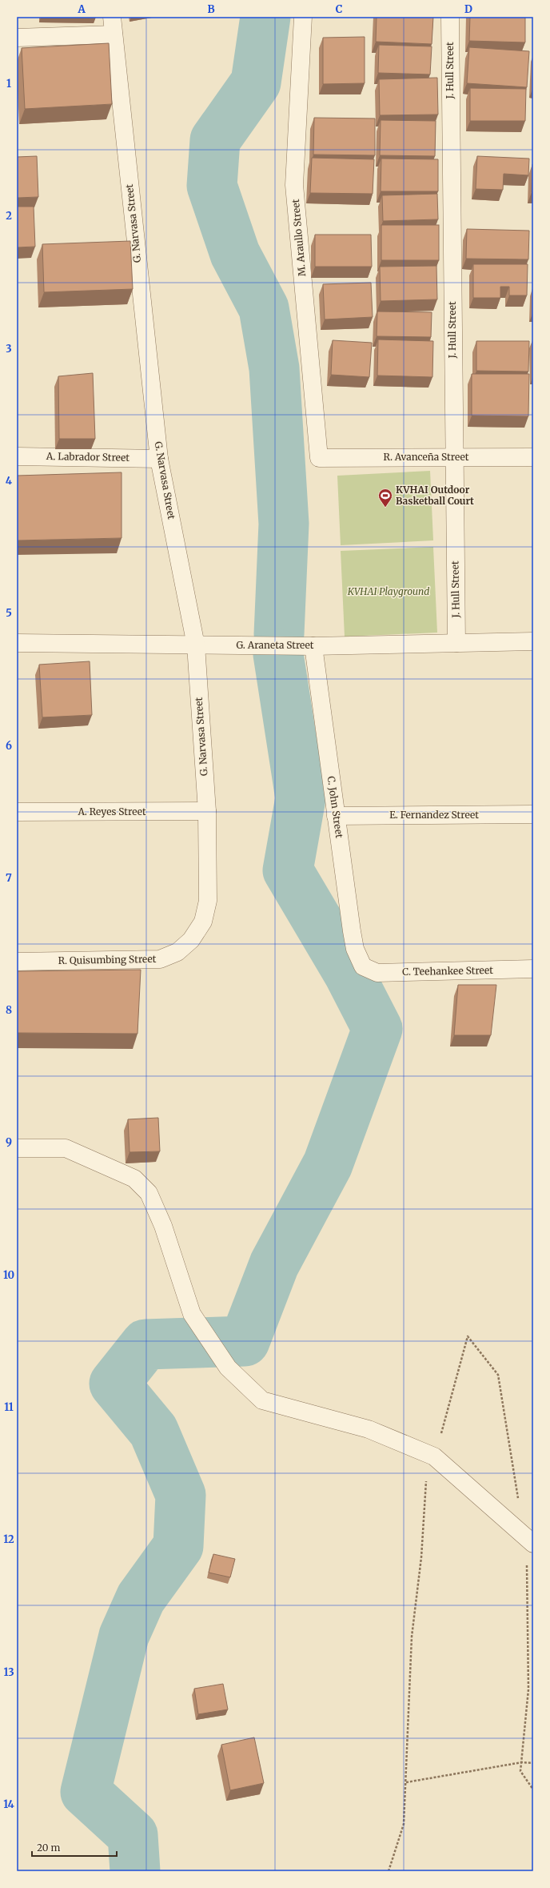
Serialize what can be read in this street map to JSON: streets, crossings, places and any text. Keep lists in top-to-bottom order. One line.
{"streets":{"street":["J. Hull Street","G. Narvasa Street","M. Araullo Street","A. Labrador Street","R. Avanceña Street","G. Araneta Street","C. John Street","A. Reyes Street","E. Fernandez Street","R. Quisumbing Street","C. Teehankee Street"]},"crossings":[["J. Hull Street","R. Avanceña Street"],["J. Hull Street","G. Araneta Street"],["G. Narvasa Street","A. Labrador Street"],["G. Narvasa Street","G. Araneta Street"],["G. Narvasa Street","A. Reyes Street"],["G. Narvasa Street","R. Quisumbing Street"],["M. Araullo Street","R. Avanceña Street"],["G. Araneta Street","C. John Street"],["C. John Street","E. Fernandez Street"],["C. John Street","C. Teehankee Street"]],"parks":["KVHAI Playground"],"places":{"sports":["KVHAI Outdoor Basketball Court"]},"scale_bar":"20 m","grid":{"columns":["A","B","C","D"],"rows":["1","2","3","4","5","6","7","8","9","10","11","12","13","14"]}}
